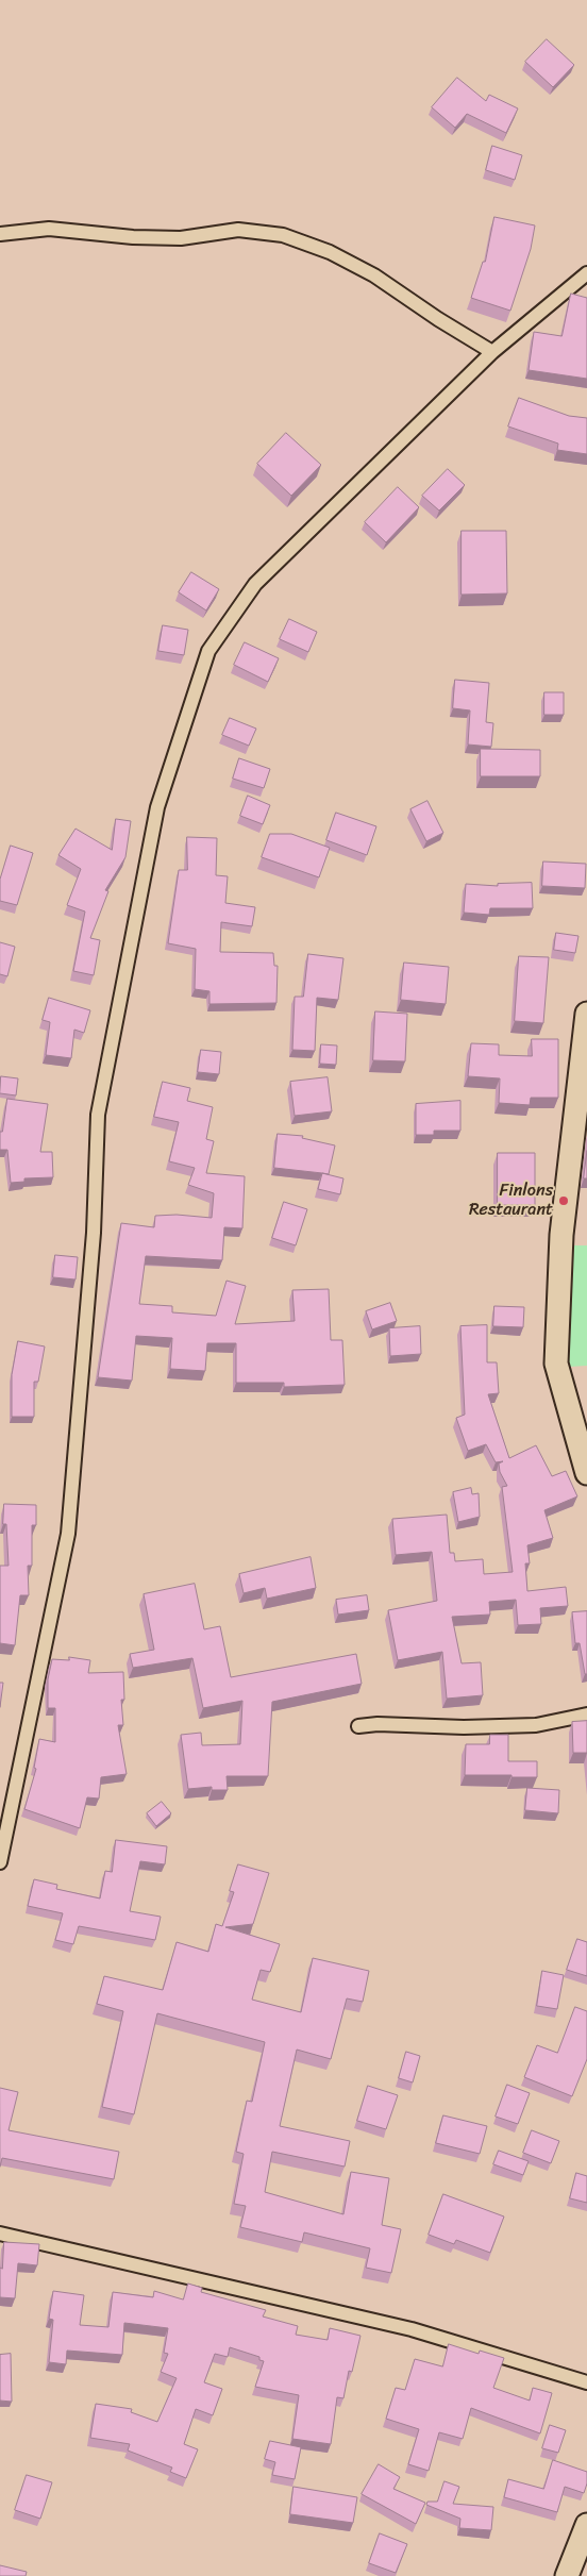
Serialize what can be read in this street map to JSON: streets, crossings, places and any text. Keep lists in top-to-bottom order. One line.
{"places":["Finlons Restaurant"]}
